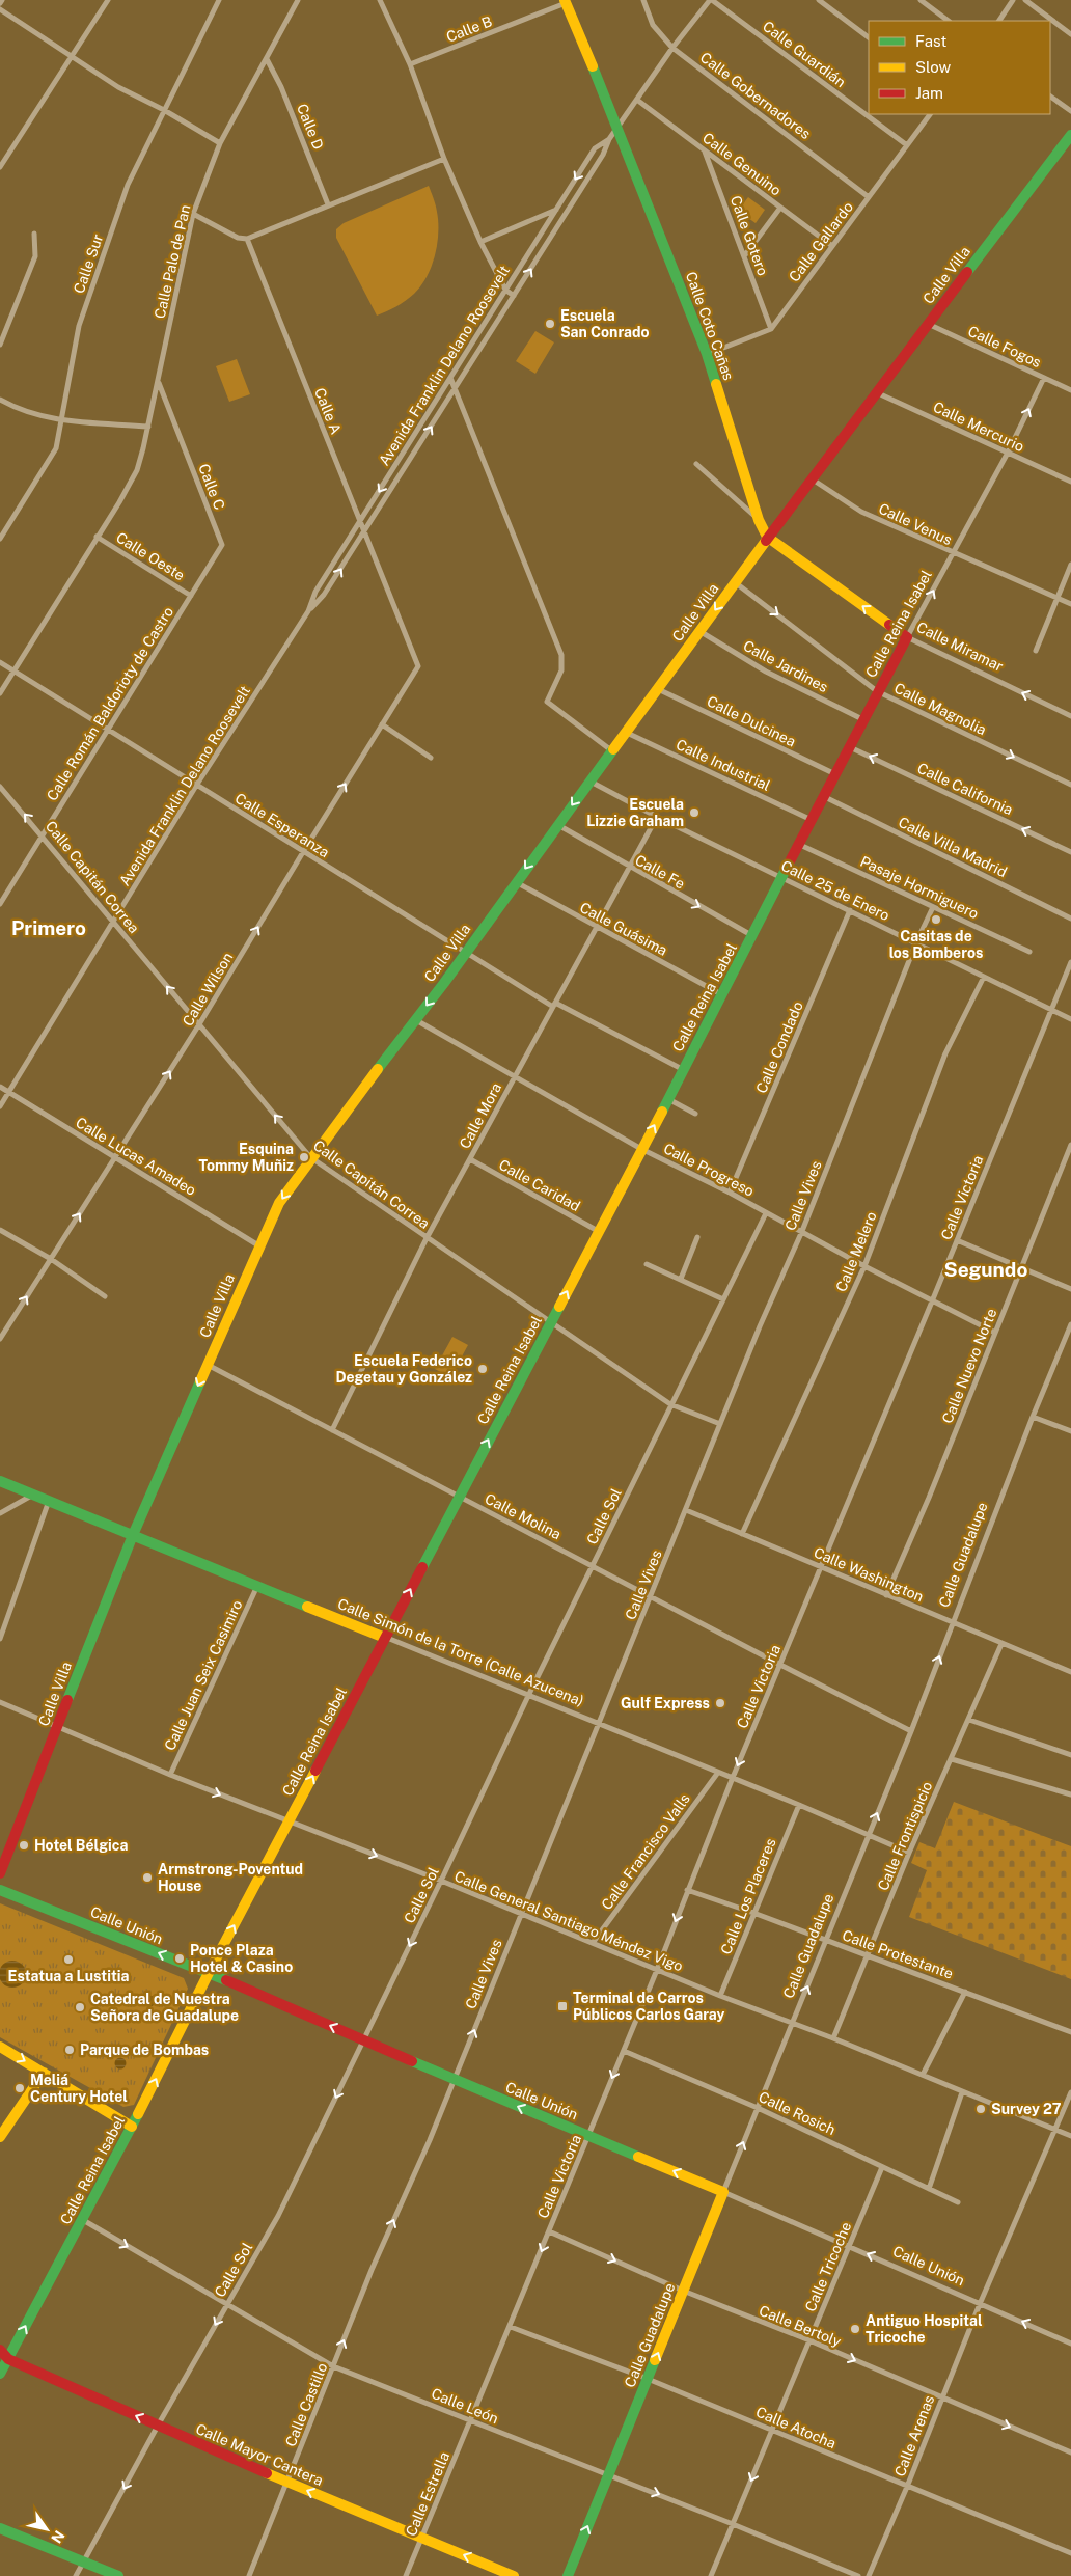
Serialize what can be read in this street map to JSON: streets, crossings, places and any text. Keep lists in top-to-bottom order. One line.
{"streets":{"main road":["Calle Villa","Calle Coto Cañas","Calle Reina Isabel","Calle Miramar","Calle Guadalupe","Calle Simón de la Torre (Calle Azucena)","Calle Unión","Calle Mayor Cantera"],"street":["Calle B","Calle Guardián","Calle Gobernadores","Calle D","Calle Genuino","Calle Gotero","Calle Gallardo","Calle Palo de Pan","Calle Sur","Calle Fogos","Avenida Franklin Delano Roosevelt","Calle A","Calle Mercurio","Calle C","Calle Venus","Calle Oeste","Calle Jardines","Calle Román Baldorioty de Castro","Calle Magnolia","Calle Dulcinea","Calle Industrial","Calle California","Calle Esperanza","Calle Villa Madrid","Calle Fe","Calle Capitán Correa","Pasaje Hormiguero","Calle 25 de Enero","Calle Guásima","Calle Wilson","Calle Condado","Calle Mora","Calle Lucas Amadeo","Calle Progreso","Calle Caridad","Calle Vives","Calle Victoria","Calle Melero","Calle Nuevo Norte","Calle Molina","Calle Sol","Calle Washington","Calle Juan Seix Casimiro","Calle Frontispicio","Calle Francisco Valls","Calle Los Placeres","Calle General Santiago Méndez Vigo","Calle Protestante","Calle Rosich","Calle Tricoche","Calle Bertoly","Calle Castillo","Calle León","Calle Atocha","Calle Arenas","Calle Estrella"]},"crossings":[["Calle B","Calle Coto Cañas"],["Calle Guardián","Calle Gallardo"],["Calle Guardián","Avenida Franklin Delano Roosevelt"],["Calle Gobernadores","Calle Gallardo"],["Calle Gobernadores","Avenida Franklin Delano Roosevelt"],["Calle D","Calle Palo de Pan"],["Calle Genuino","Calle Gotero"],["Calle Genuino","Calle Gallardo"],["Calle Genuino","Avenida Franklin Delano Roosevelt"],["Calle Gotero","Calle Gallardo"],["Calle Palo de Pan","Calle C"],["Calle Palo de Pan","Calle Oeste"],["Calle Palo de Pan","Calle Esperanza"],["Calle Villa","Calle Coto Cañas"],["Calle Villa","Calle Fogos"],["Calle Villa","Calle Mercurio"],["Calle Villa","Calle Venus"],["Calle Villa","Calle Miramar"],["Calle Villa","Calle Jardines"],["Calle Villa","Calle Magnolia"],["Calle Villa","Calle Dulcinea"],["Calle Villa","Calle Industrial"],["Calle Villa","Calle Esperanza"],["Calle Villa","Calle Fe"],["Calle Villa","Calle Capitán Correa"],["Calle Villa","Calle 25 de Enero"],["Calle Villa","Calle Guásima"],["Calle Villa","Calle Lucas Amadeo"],["Calle Villa","Calle Progreso"],["Calle Villa","Calle Molina"],["Calle Villa","Calle Simón de la Torre (Calle Azucena)"],["Calle Villa","Calle General Santiago Méndez Vigo"],["Calle Coto Cañas","Avenida Franklin Delano Roosevelt"],["Calle Coto Cañas","Calle Miramar"],["Calle Fogos","Calle Reina Isabel"],["Avenida Franklin Delano Roosevelt","Calle A"],["Avenida Franklin Delano Roosevelt","Calle Esperanza"],["Avenida Franklin Delano Roosevelt","Calle Capitán Correa"],["Avenida Franklin Delano Roosevelt","Calle Lucas Amadeo"],["Calle A","Calle Wilson"],["Calle Mercurio","Calle Reina Isabel"],["Calle C","Calle Oeste"],["Calle C","Calle Román Baldorioty de Castro"],["Calle Venus","Calle Reina Isabel"],["Calle Oeste","Calle Román Baldorioty de Castro"],["Calle Reina Isabel","Calle Miramar"],["Calle Reina Isabel","Calle Jardines"],["Calle Reina Isabel","Calle Magnolia"],["Calle Reina Isabel","Calle Dulcinea"],["Calle Reina Isabel","Calle Industrial"],["Calle Reina Isabel","Calle California"],["Calle Reina Isabel","Calle Esperanza"],["Calle Reina Isabel","Calle Villa Madrid"],["Calle Reina Isabel","Calle Fe"],["Calle Reina Isabel","Calle Capitán Correa"],["Calle Reina Isabel","Pasaje Hormiguero"],["Calle Reina Isabel","Calle 25 de Enero"],["Calle Reina Isabel","Calle Guásima"],["Calle Reina Isabel","Calle Progreso"],["Calle Reina Isabel","Calle Caridad"],["Calle Reina Isabel","Calle Molina"],["Calle Reina Isabel","Calle Simón de la Torre (Calle Azucena)"],["Calle Reina Isabel","Calle General Santiago Méndez Vigo"],["Calle Reina Isabel","Calle Unión"],["Calle Reina Isabel","Calle León"],["Calle Reina Isabel","Calle Mayor Cantera"],["Calle Román Baldorioty de Castro","Calle Esperanza"],["Calle Román Baldorioty de Castro","Calle Capitán Correa"],["Calle Esperanza","Calle Wilson"],["Calle Esperanza","Calle Mora"],["Calle Fe","Calle Mora"],["Calle Capitán Correa","Calle Wilson"],["Calle Capitán Correa","Calle Mora"],["Calle Capitán Correa","Calle Vives"],["Calle Capitán Correa","Calle Sol"],["Pasaje Hormiguero","Calle Vives"],["Calle 25 de Enero","Calle Condado"],["Calle 25 de Enero","Calle Mora"],["Calle 25 de Enero","Calle Vives"],["Calle 25 de Enero","Calle Victoria"],["Calle 25 de Enero","Calle Melero"],["Calle Guásima","Calle Mora"],["Calle Wilson","Calle Lucas Amadeo"],["Calle Condado","Calle Progreso"],["Calle Mora","Calle Progreso"],["Calle Mora","Calle Caridad"],["Calle Mora","Calle Molina"],["Calle Progreso","Calle Vives"],["Calle Progreso","Calle Victoria"],["Calle Progreso","Calle Melero"],["Calle Progreso","Calle Nuevo Norte"],["Calle Progreso","Calle Sol"],["Calle Vives","Calle Molina"],["Calle Vives","Calle Washington"],["Calle Vives","Calle Simón de la Torre (Calle Azucena)"],["Calle Vives","Calle General Santiago Méndez Vigo"],["Calle Vives","Calle Unión"],["Calle Vives","Calle Castillo"],["Calle Victoria","Calle Molina"],["Calle Victoria","Calle Washington"],["Calle Victoria","Calle Simón de la Torre (Calle Azucena)"],["Calle Victoria","Calle General Santiago Méndez Vigo"],["Calle Victoria","Calle Unión"],["Calle Victoria","Calle Protestante"],["Calle Victoria","Calle Rosich"],["Calle Victoria","Calle Bertoly"],["Calle Victoria","Calle León"],["Calle Victoria","Calle Atocha"],["Calle Victoria","Calle Estrella"],["Calle Melero","Calle Washington"],["Calle Nuevo Norte","Calle Washington"],["Calle Molina","Calle Sol"],["Calle Molina","Calle Guadalupe"],["Calle Sol","Calle Simón de la Torre (Calle Azucena)"],["Calle Sol","Calle General Santiago Méndez Vigo"],["Calle Sol","Calle Unión"],["Calle Sol","Calle León"],["Calle Sol","Calle Mayor Cantera"],["Calle Guadalupe","Calle Washington"],["Calle Guadalupe","Calle Simón de la Torre (Calle Azucena)"],["Calle Guadalupe","Calle General Santiago Méndez Vigo"],["Calle Guadalupe","Calle Unión"],["Calle Guadalupe","Calle Protestante"],["Calle Guadalupe","Calle Rosich"],["Calle Guadalupe","Calle Bertoly"],["Calle Guadalupe","Calle León"],["Calle Guadalupe","Calle Atocha"],["Calle Washington","Calle Frontispicio"],["Calle Simón de la Torre (Calle Azucena)","Calle Juan Seix Casimiro"],["Calle Simón de la Torre (Calle Azucena)","Calle Frontispicio"],["Calle Simón de la Torre (Calle Azucena)","Calle Francisco Valls"],["Calle Simón de la Torre (Calle Azucena)","Calle Los Placeres"],["Calle Juan Seix Casimiro","Calle General Santiago Méndez Vigo"],["Calle Frontispicio","Calle General Santiago Méndez Vigo"],["Calle Frontispicio","Calle Protestante"],["Calle Francisco Valls","Calle General Santiago Méndez Vigo"],["Calle Los Placeres","Calle General Santiago Méndez Vigo"],["Calle Los Placeres","Calle Protestante"],["Calle General Santiago Méndez Vigo","Calle Arenas"],["Calle Unión","Calle Tricoche"],["Calle Unión","Calle Arenas"],["Calle Rosich","Calle Tricoche"],["Calle Tricoche","Calle Bertoly"],["Calle Tricoche","Calle León"],["Calle Tricoche","Calle Atocha"],["Calle Bertoly","Calle Arenas"],["Calle Castillo","Calle León"],["Calle Castillo","Calle Mayor Cantera"],["Calle León","Calle Estrella"],["Calle Atocha","Calle Arenas"],["Calle Mayor Cantera","Calle Estrella"]],"one_way":["Calle Reina Isabel","Calle Miramar","Calle Magnolia","Calle California","Calle Fe","Calle Capitán Correa","Calle Wilson","Calle Sol","Calle Guadalupe","Calle Unión","Calle Bertoly","Calle León","Calle Mayor Cantera"],"districts":["Primero","Segundo"],"places":{"other":["Escuela San Conrado","Escuela Lizzie Graham","Casitas de los Bomberos","Esquina Tommy Muñiz","Escuela Federico Degetau y González","Gulf Express","Hotel Bélgica","Armstrong-Poventud House","Ponce Plaza Hotel & Casino","Estatua a Lustitia","Catedral de Nuestra Señora de Guadalupe","Parque de Bombas","Meliá Century Hotel","Survey 27","Antiguo Hospital Tricoche"],"transit":["Terminal de Carros Públicos Carlos Garay"]},"legend":["Fast","Slow","Jam"],"north":"bottom right"}
